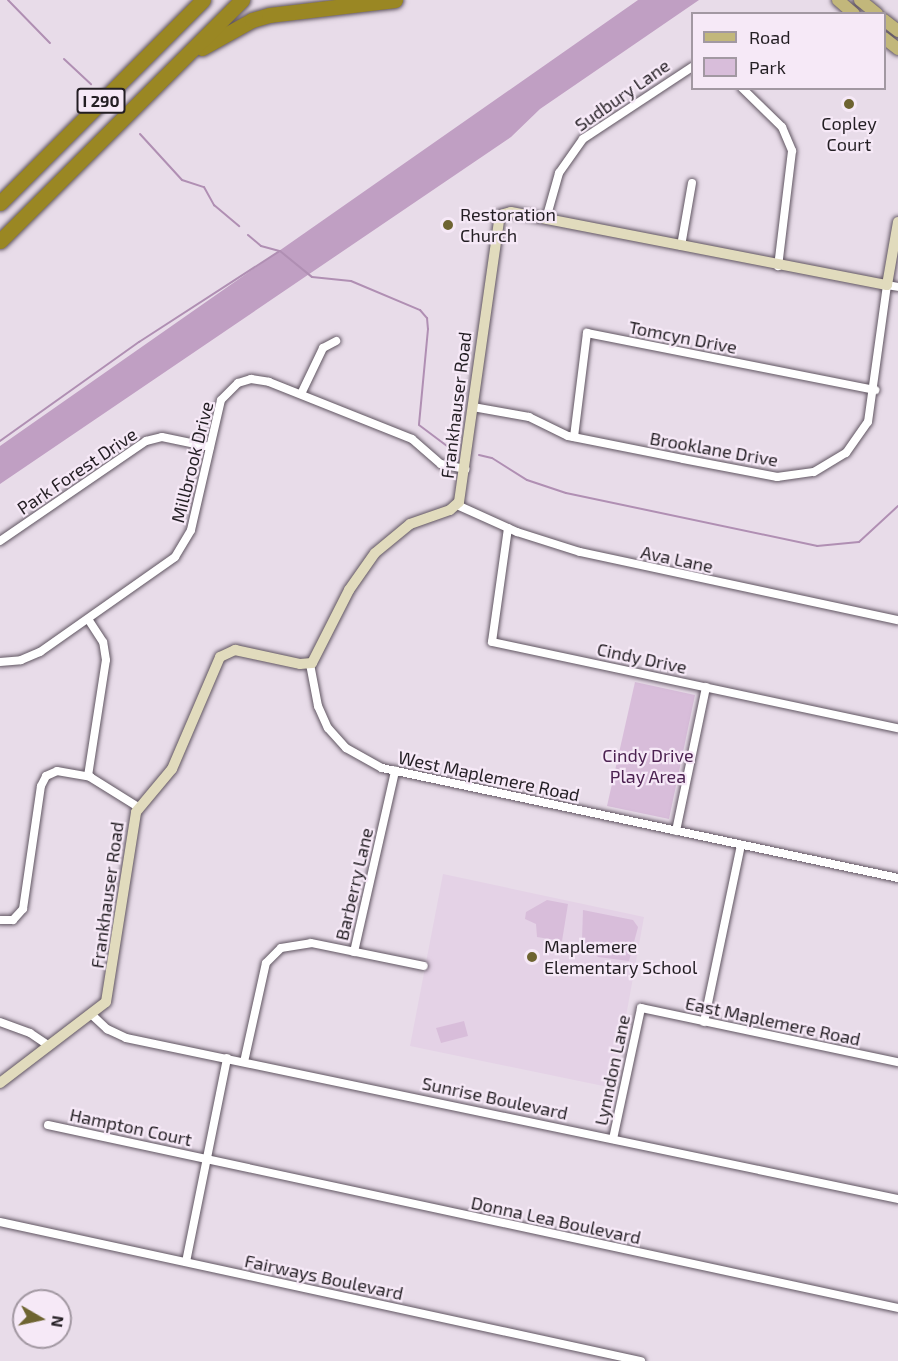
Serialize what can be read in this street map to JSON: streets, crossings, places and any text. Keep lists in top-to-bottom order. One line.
{"streets":{"highway":["I 290"],"street":["Sudbury Lane","Tomcyn Drive","Frankhauser Road","Brooklane Drive","Millbrook Drive","Park Forest Drive","Ava Lane","Cindy Drive","West Maplemere Road","Barberry Lane","East Maplemere Road","Lynndon Lane","Sunrise Boulevard","Hampton Court","Donna Lea Boulevard","Fairways Boulevard"]},"crossings":[["Sudbury Lane","Frankhauser Road"],["Tomcyn Drive","Brooklane Drive"],["Frankhauser Road","Brooklane Drive"],["Frankhauser Road","Millbrook Drive"],["Frankhauser Road","Ava Lane"],["Frankhauser Road","West Maplemere Road"],["Frankhauser Road","Sunrise Boulevard"],["Millbrook Drive","Park Forest Drive"],["Ava Lane","Cindy Drive"],["West Maplemere Road","Barberry Lane"],["Barberry Lane","Sunrise Boulevard"],["East Maplemere Road","Lynndon Lane"],["Lynndon Lane","Sunrise Boulevard"],["Hampton Court","Donna Lea Boulevard"]],"parks":["Cindy Drive Play Area"],"places":["Copley Court","Restoration Church","Maplemere Elementary School"],"legend":["Road","Park"],"north":"right"}
